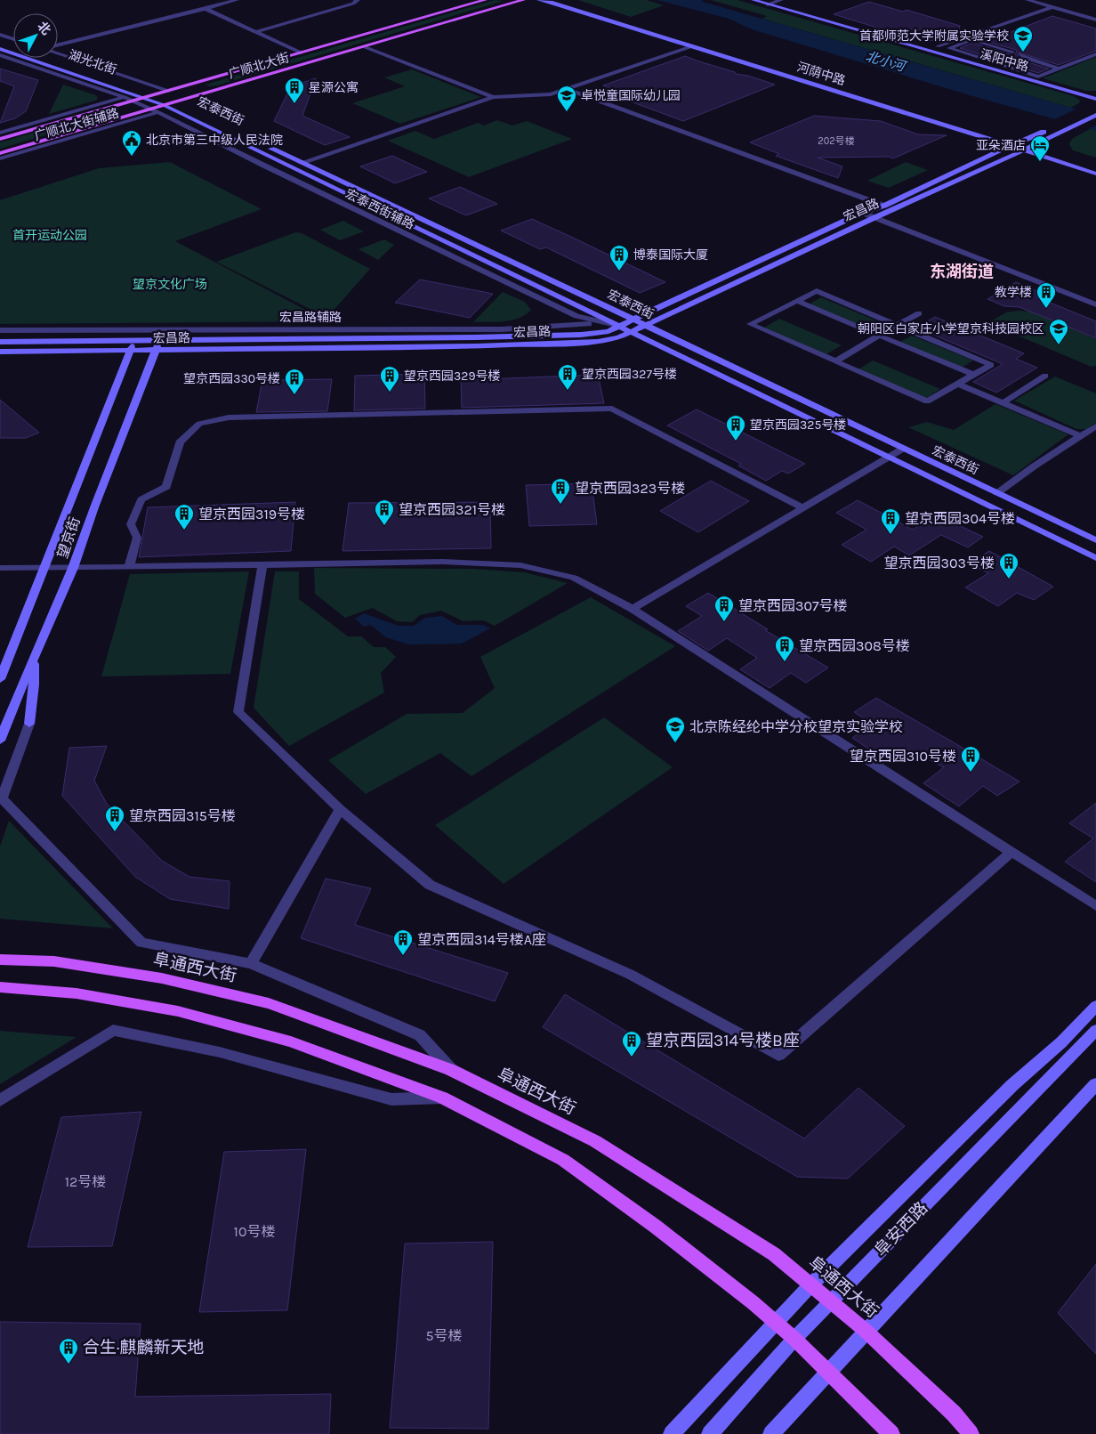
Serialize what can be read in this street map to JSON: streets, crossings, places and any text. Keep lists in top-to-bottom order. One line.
{"streets":{"main road":["广顺北大街","阜通西大街"],"street":["溪阳中路","湖光北街","河荫中路","宏泰西街","广顺北大街辅路","宏泰西街辅路","宏昌路","宏昌路辅路","望京街","阜安西路"]},"crossings":[["湖光北街","广顺北大街"],["湖光北街","宏泰西街"],["广顺北大街","宏泰西街"],["广顺北大街","广顺北大街辅路"],["广顺北大街","宏泰西街辅路"],["河荫中路","宏昌路"],["宏泰西街","宏泰西街辅路"],["宏泰西街","宏昌路"],["宏泰西街","宏昌路辅路"],["广顺北大街辅路","宏泰西街辅路"],["宏泰西街辅路","宏昌路"],["宏泰西街辅路","宏昌路辅路"],["宏昌路","宏昌路辅路"],["宏昌路","望京街"],["阜通西大街","阜安西路"]],"districts":["东湖街道"],"water":["北小河"],"parks":["首开运动公园","望京文化广场"],"places":{"school or university":["首都师范大学附属实验学校","卓悦童国际幼儿园","朝阳区白家庄小学望京科技园校区","北京陈经纶中学分校望京实验学校"],"building":["星源公寓","博泰国际大厦","教学楼","望京西园327号楼","望京西园329号楼","望京西园330号楼","望京西园325号楼","望京西园323号楼","望京西园321号楼","望京西园319号楼","望京西园304号楼","望京西园303号楼","望京西园307号楼","望京西园308号楼","望京西园310号楼","望京西园315号楼","望京西园314号楼A座","望京西园314号楼B座","合生·麒麟新天地"],"public building":["北京市第三中级人民法院"],"hotel":["亚朵酒店"]},"house_numbers":["202号楼","12号楼","10号楼","5号楼"],"north":"top right"}
